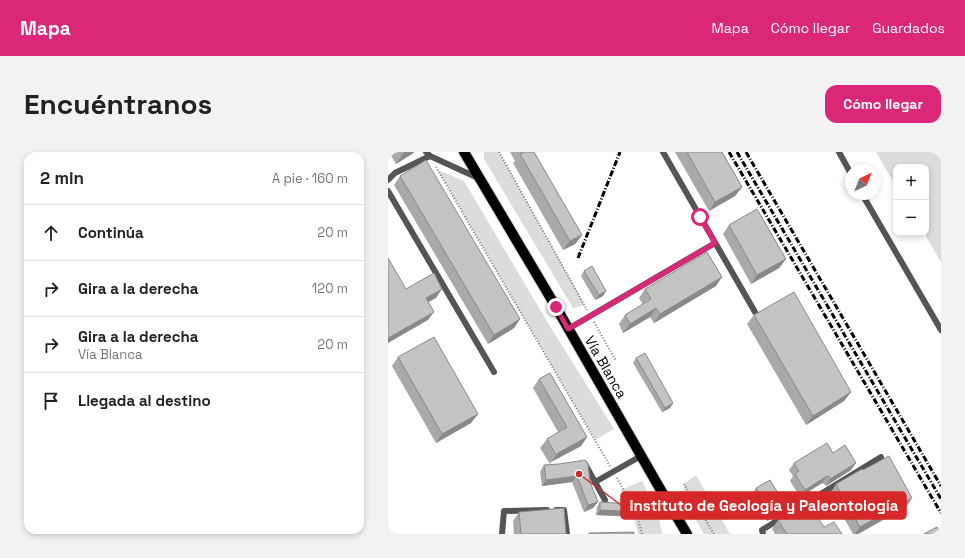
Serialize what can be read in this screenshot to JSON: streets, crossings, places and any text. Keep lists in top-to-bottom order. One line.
{"streets":{"main road":["Vía Blanca"]},"places":["Instituto de Geología y Paleontología"],"north":"top right","page":{"header":"Mapa","nav":["Mapa","Cómo llegar","Guardados"],"buttons":"Cómo llegar","title":"Encuéntranos","heading":["2 min","A pie · 160 m"],"map_buttons":["+","−"],"list":[["Continúa","20 m"],["Gira a la derecha","120 m"],["Gira a la derecha","Vía Blanca","20 m"],"Llegada al destino"]}}
